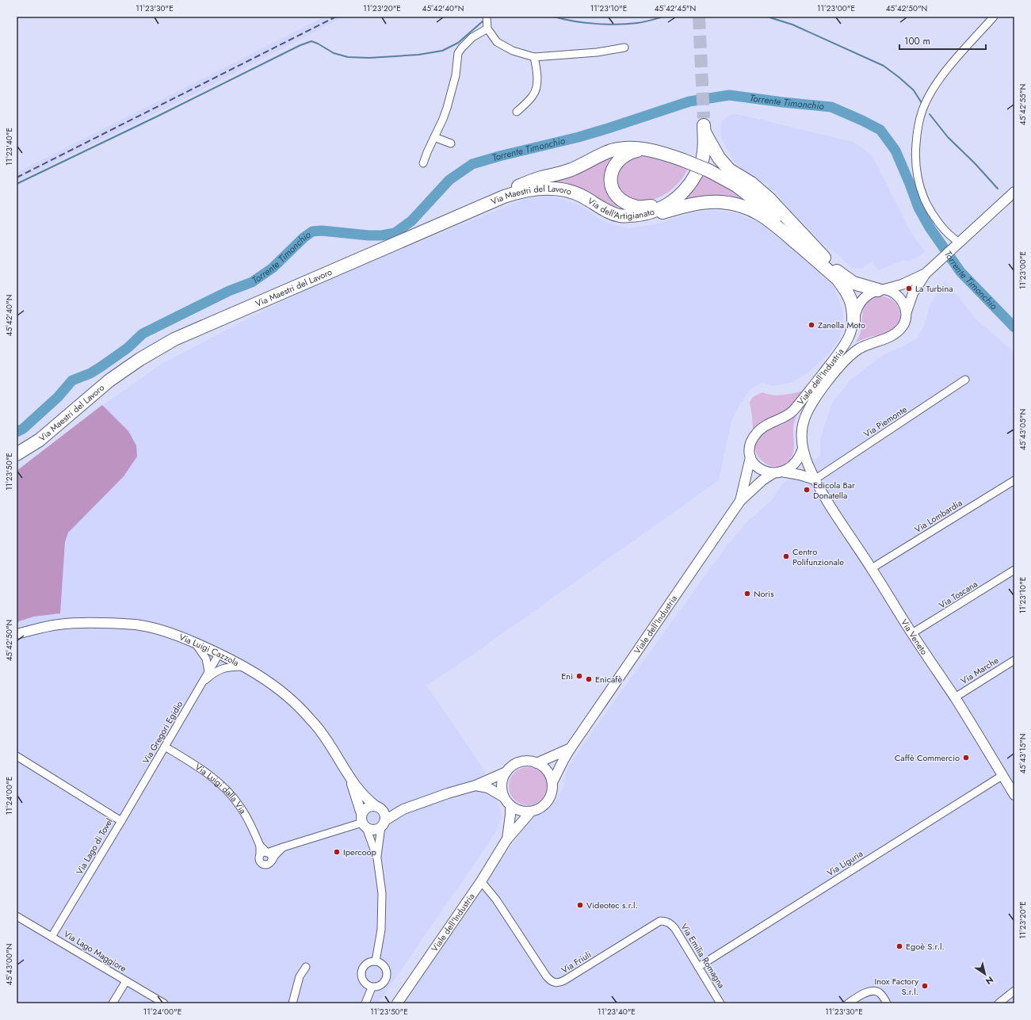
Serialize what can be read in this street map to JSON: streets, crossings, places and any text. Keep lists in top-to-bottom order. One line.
{"streets":{"highway":["Via Maestri del Lavoro","Via dell'Artigianato"],"main road":["Viale dell'Industria","Via Veneto","Via Luigi Cazzola"],"street":["Via Piemonte","Via Lombardia","Via Toscana","Via Marche","Via Gregori Egidio","Via Luigi dalla Via","Via Lago di Tovel","Via Liguria","Via Lago Maggiore","Via Emilia Romagna","Via Friuli"]},"crossings":[["Via Maestri del Lavoro","Via dell'Artigianato"],["Viale dell'Industria","Via Veneto"],["Viale dell'Industria","Via Friuli"],["Via Piemonte","Via Veneto"],["Via Lombardia","Via Veneto"],["Via Toscana","Via Veneto"],["Via Veneto","Via Marche"],["Via Veneto","Via Liguria"],["Via Luigi Cazzola","Via Gregori Egidio"],["Via Gregori Egidio","Via Luigi dalla Via"],["Via Gregori Egidio","Via Lago di Tovel"],["Via Lago di Tovel","Via Lago Maggiore"],["Via Liguria","Via Emilia Romagna"],["Via Emilia Romagna","Via Friuli"]],"water":["Torrente Timonchio"],"places":["La Turbina","Zanella Moto","Edicola Bar Donatella","Centro Polifunzionale","Noris","Eni","Enicafè","Caffè Commercio","Ipercoop","Videotec s.r.l.","Egoè S.r.l.","Inox Factory S.r.l."],"scale_bar":"100 m","north":"bottom right","coordinates":["11°23'30\"E","11°23'20\"E","45°42'40\"N","11°23'10\"E","45°42'45\"N","11°23'00\"E","45°42'50\"N","45°42'55\"N","11°23'40\"E","45°43'05\"N","11°23'50\"E","45°43'15\"N","11°24'00\"E","45°43'00\"N"]}
